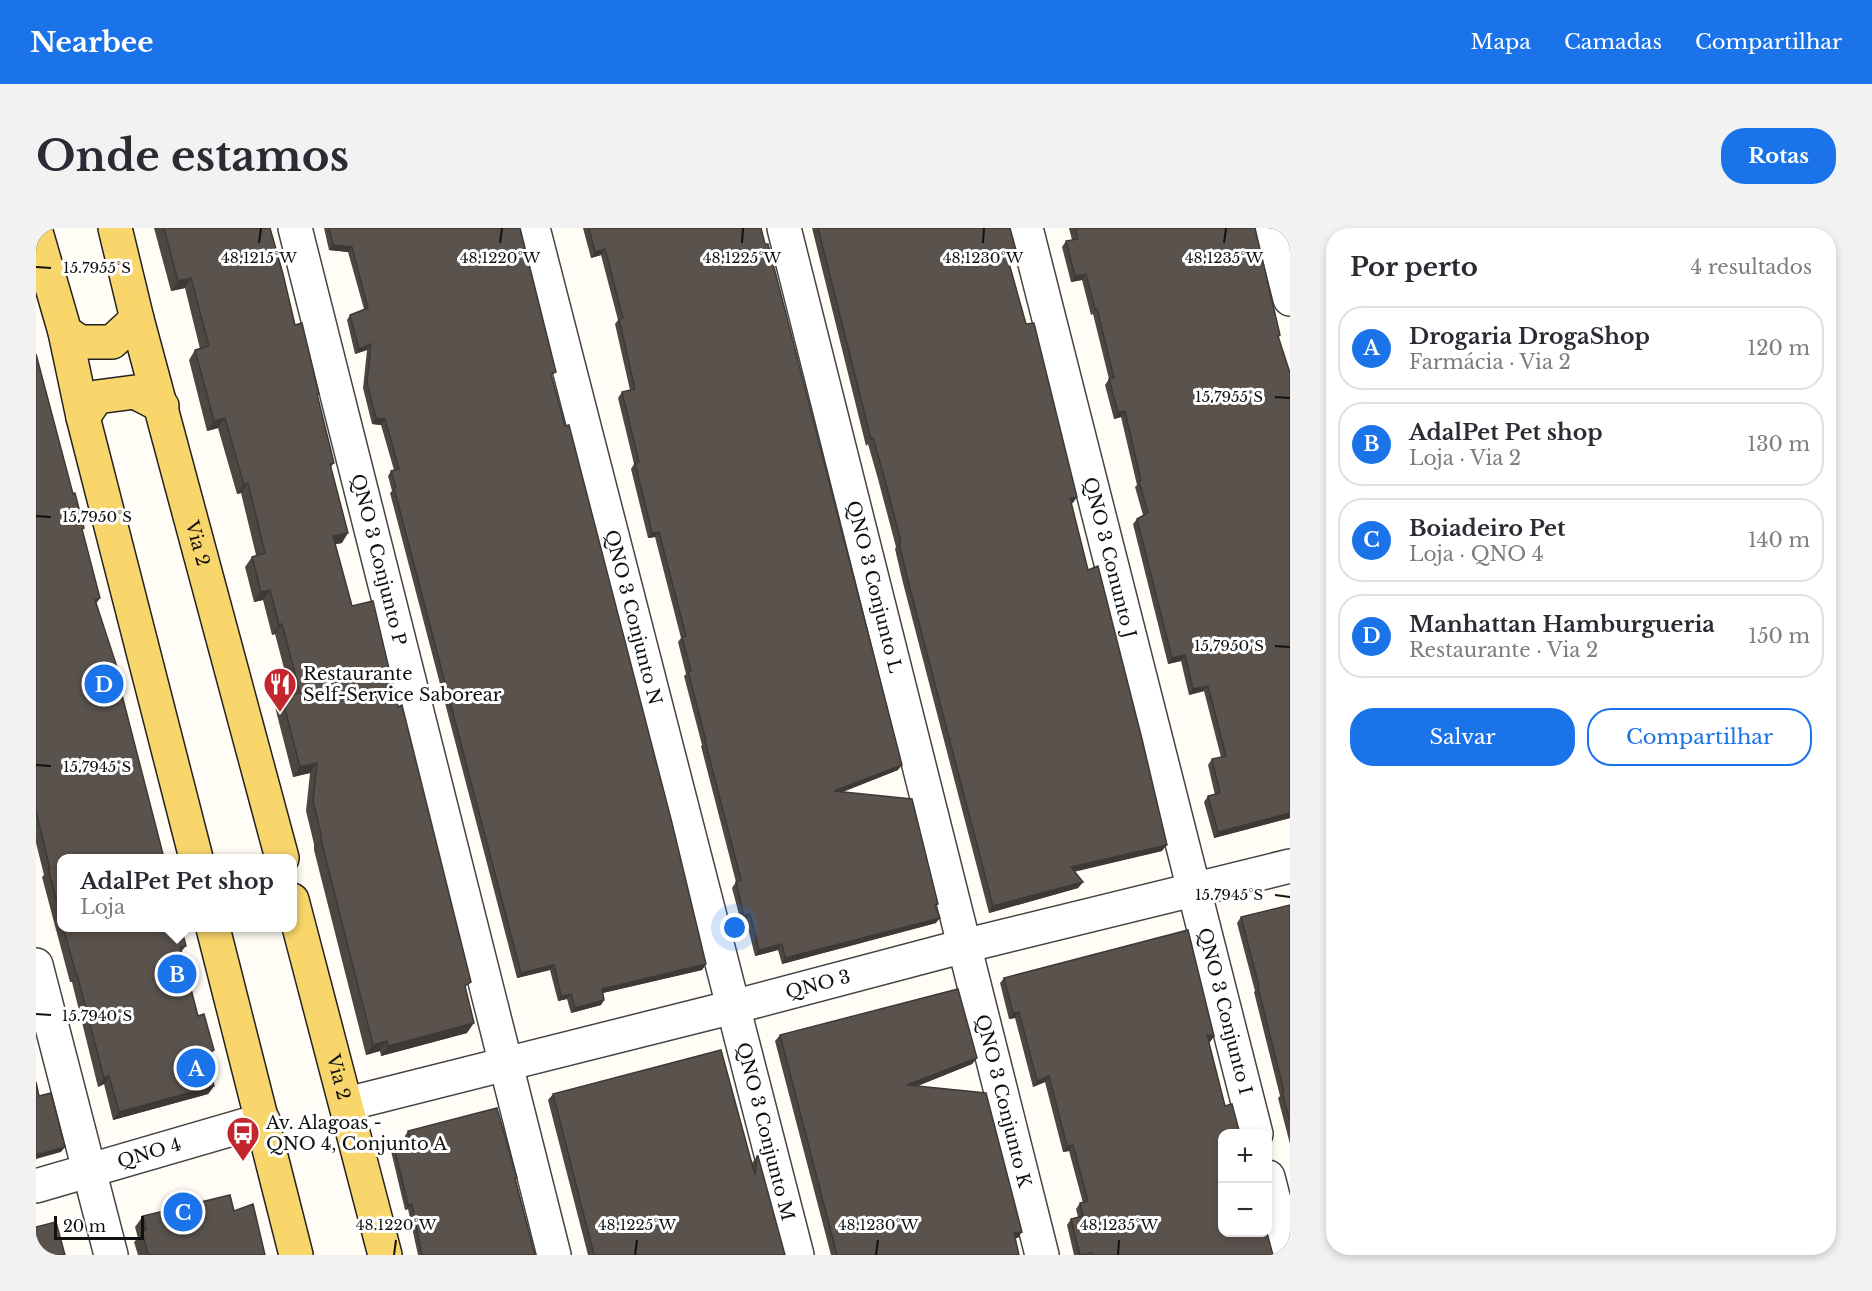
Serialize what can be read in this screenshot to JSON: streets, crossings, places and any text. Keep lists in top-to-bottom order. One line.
{"streets":{"main road":["Via 2"],"street":["QNO 3 Conunto J","QNO 3 Conjunto P","QNO 3 Conjunto L","QNO 3 Conjunto N","QNO 3","QNO 3 Conjunto I","QNO 3 Conjunto K","QNO 3 Conjunto M","QNO 4"]},"crossings":[["Via 2","QNO 3"],["QNO 3 Conunto J","QNO 3"],["QNO 3 Conunto J","QNO 3 Conjunto I"],["QNO 3 Conjunto P","QNO 3"],["QNO 3 Conjunto L","QNO 3"],["QNO 3 Conjunto L","QNO 3 Conjunto K"],["QNO 3 Conjunto N","QNO 3"],["QNO 3 Conjunto N","QNO 3 Conjunto M"],["QNO 3","QNO 3 Conjunto I"],["QNO 3","QNO 3 Conjunto K"],["QNO 3","QNO 3 Conjunto M"]],"places":{"restaurant":["Restaurante Self-Service Saborear"],"bus stop":["Av. Alagoas - QNO 4, Conjunto A"]},"scale_bar":"20 m","page":{"header":"Nearbee","nav":["Mapa","Camadas","Compartilhar"],"buttons":["Rotas",["Salvar","Compartilhar"]],"title":"Onde estamos","heading":["Por perto","4 resultados"],"list":[{"mark":"A","name":"Drogaria DrogaShop","note":"Farmácia · Via 2","value":"120 m"},{"mark":"B","name":"AdalPet Pet shop","note":"Loja · Via 2","value":"130 m"},{"mark":"C","name":"Boiadeiro Pet","note":"Loja · QNO 4","value":"140 m"},{"mark":"D","name":"Manhattan Hamburgueria","note":"Restaurante · Via 2","value":"150 m"}],"pins":["D","B","A","C"],"popup":["AdalPet Pet shop","Loja"],"map_buttons":["+","−"],"scale":"20 m"},"coordinates":["48.1215°W","48.1220°W","48.1225°W","48.1230°W","48.1235°W","15.7955°S","15.7950°S","15.7945°S","15.7940°S"]}
